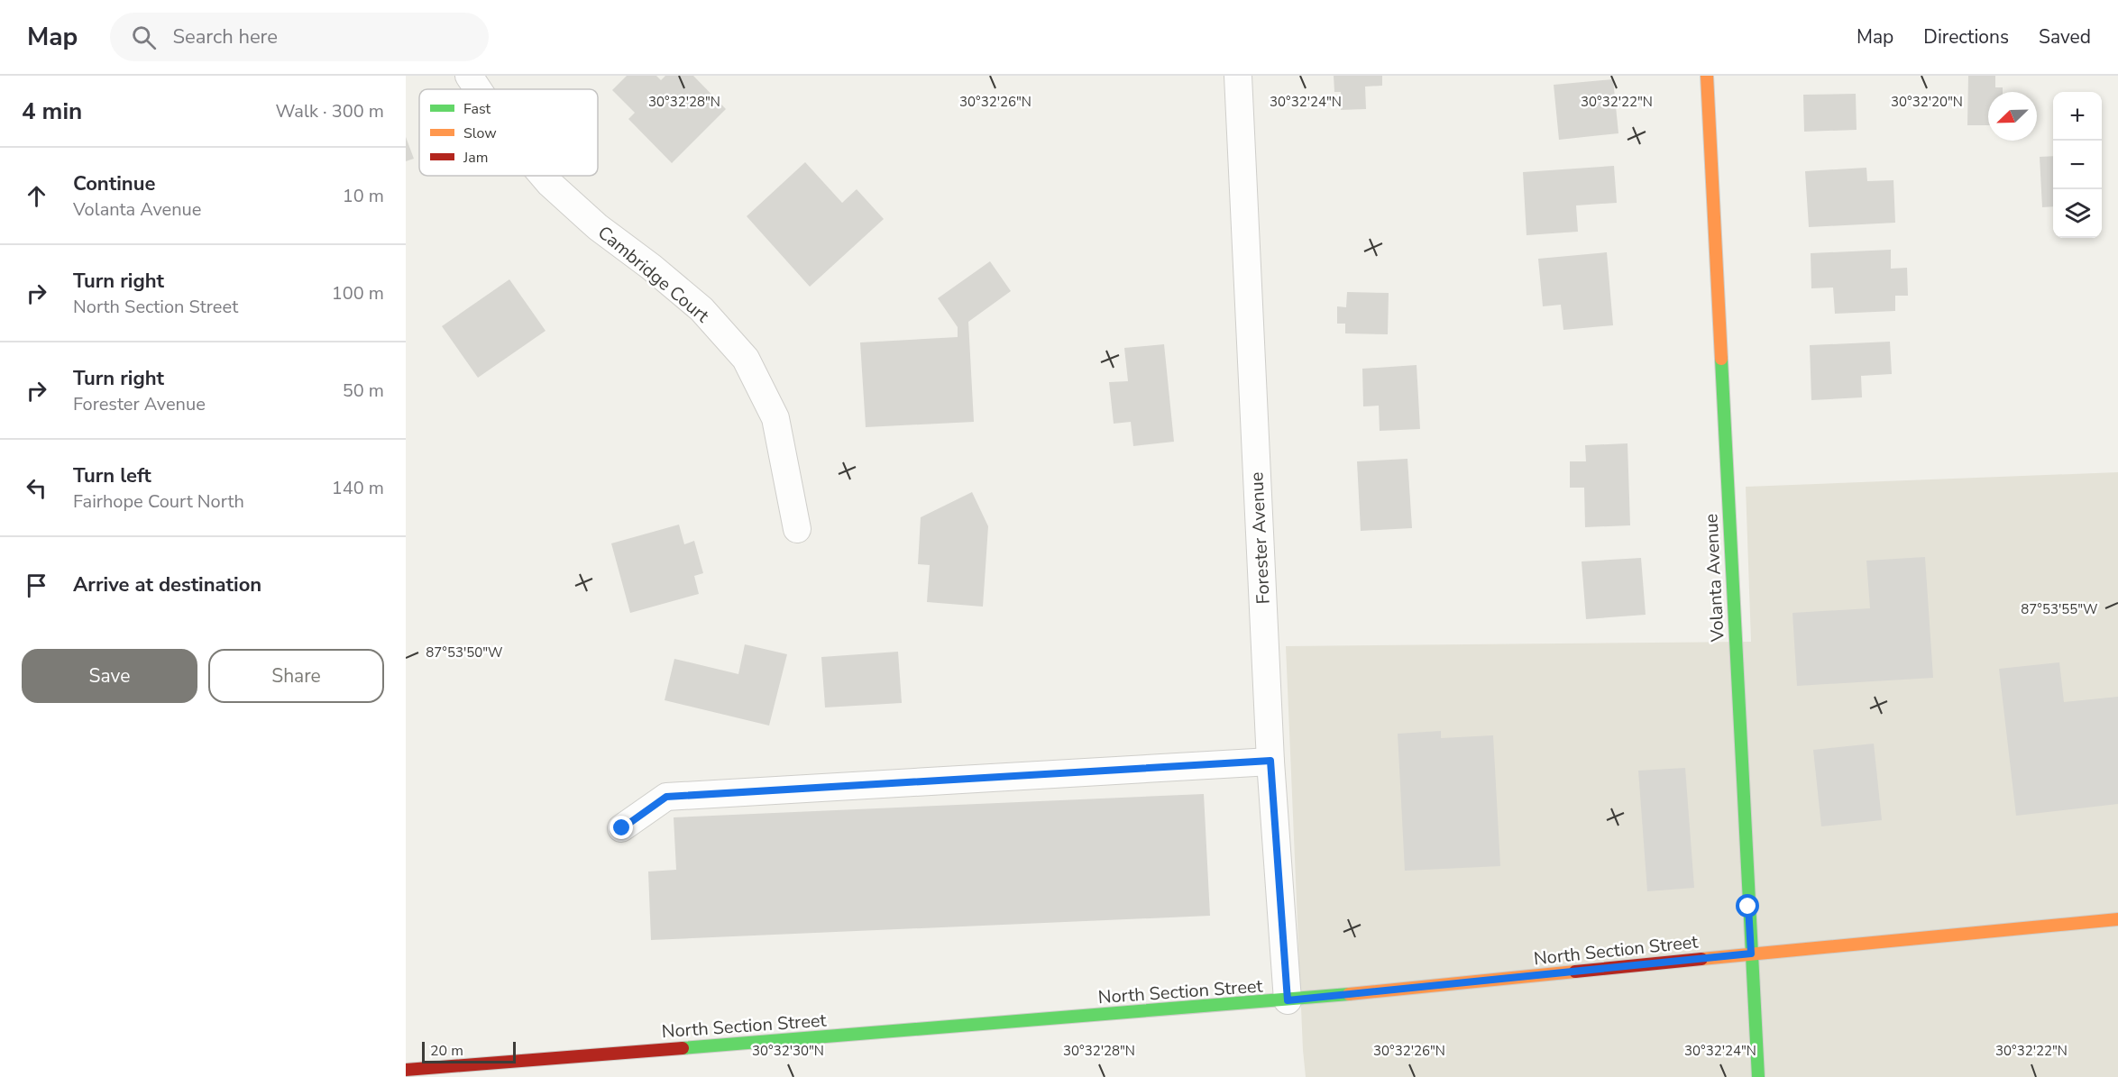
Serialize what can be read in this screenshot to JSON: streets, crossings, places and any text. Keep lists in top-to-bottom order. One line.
{"streets":{"main road":["Volanta Avenue","North Section Street"],"street":["Cambridge Court","Forester Avenue"]},"crossings":[["Forester Avenue","North Section Street"],["Volanta Avenue","North Section Street"]],"legend":["Fast","Slow","Jam"],"scale_bar":"20 m","north":"bottom left","page":{"header":"Map","search":"Search here","nav":["Map","Directions","Saved"],"heading":["4 min","Walk · 300 m"],"map_buttons":["+","−"],"list":[["Continue","Volanta Avenue","10 m"],["Turn right","North Section Street","100 m"],["Turn right","Forester Avenue","50 m"],["Turn left","Fairhope Court North","140 m"],"Arrive at destination"],"buttons":["Save","Share"],"scale":"20 m"},"coordinates":["30°32'28\"N","30°32'26\"N","30°32'24\"N","30°32'22\"N","30°32'20\"N","87°53'55\"W","87°53'50\"W","30°32'30\"N"]}
